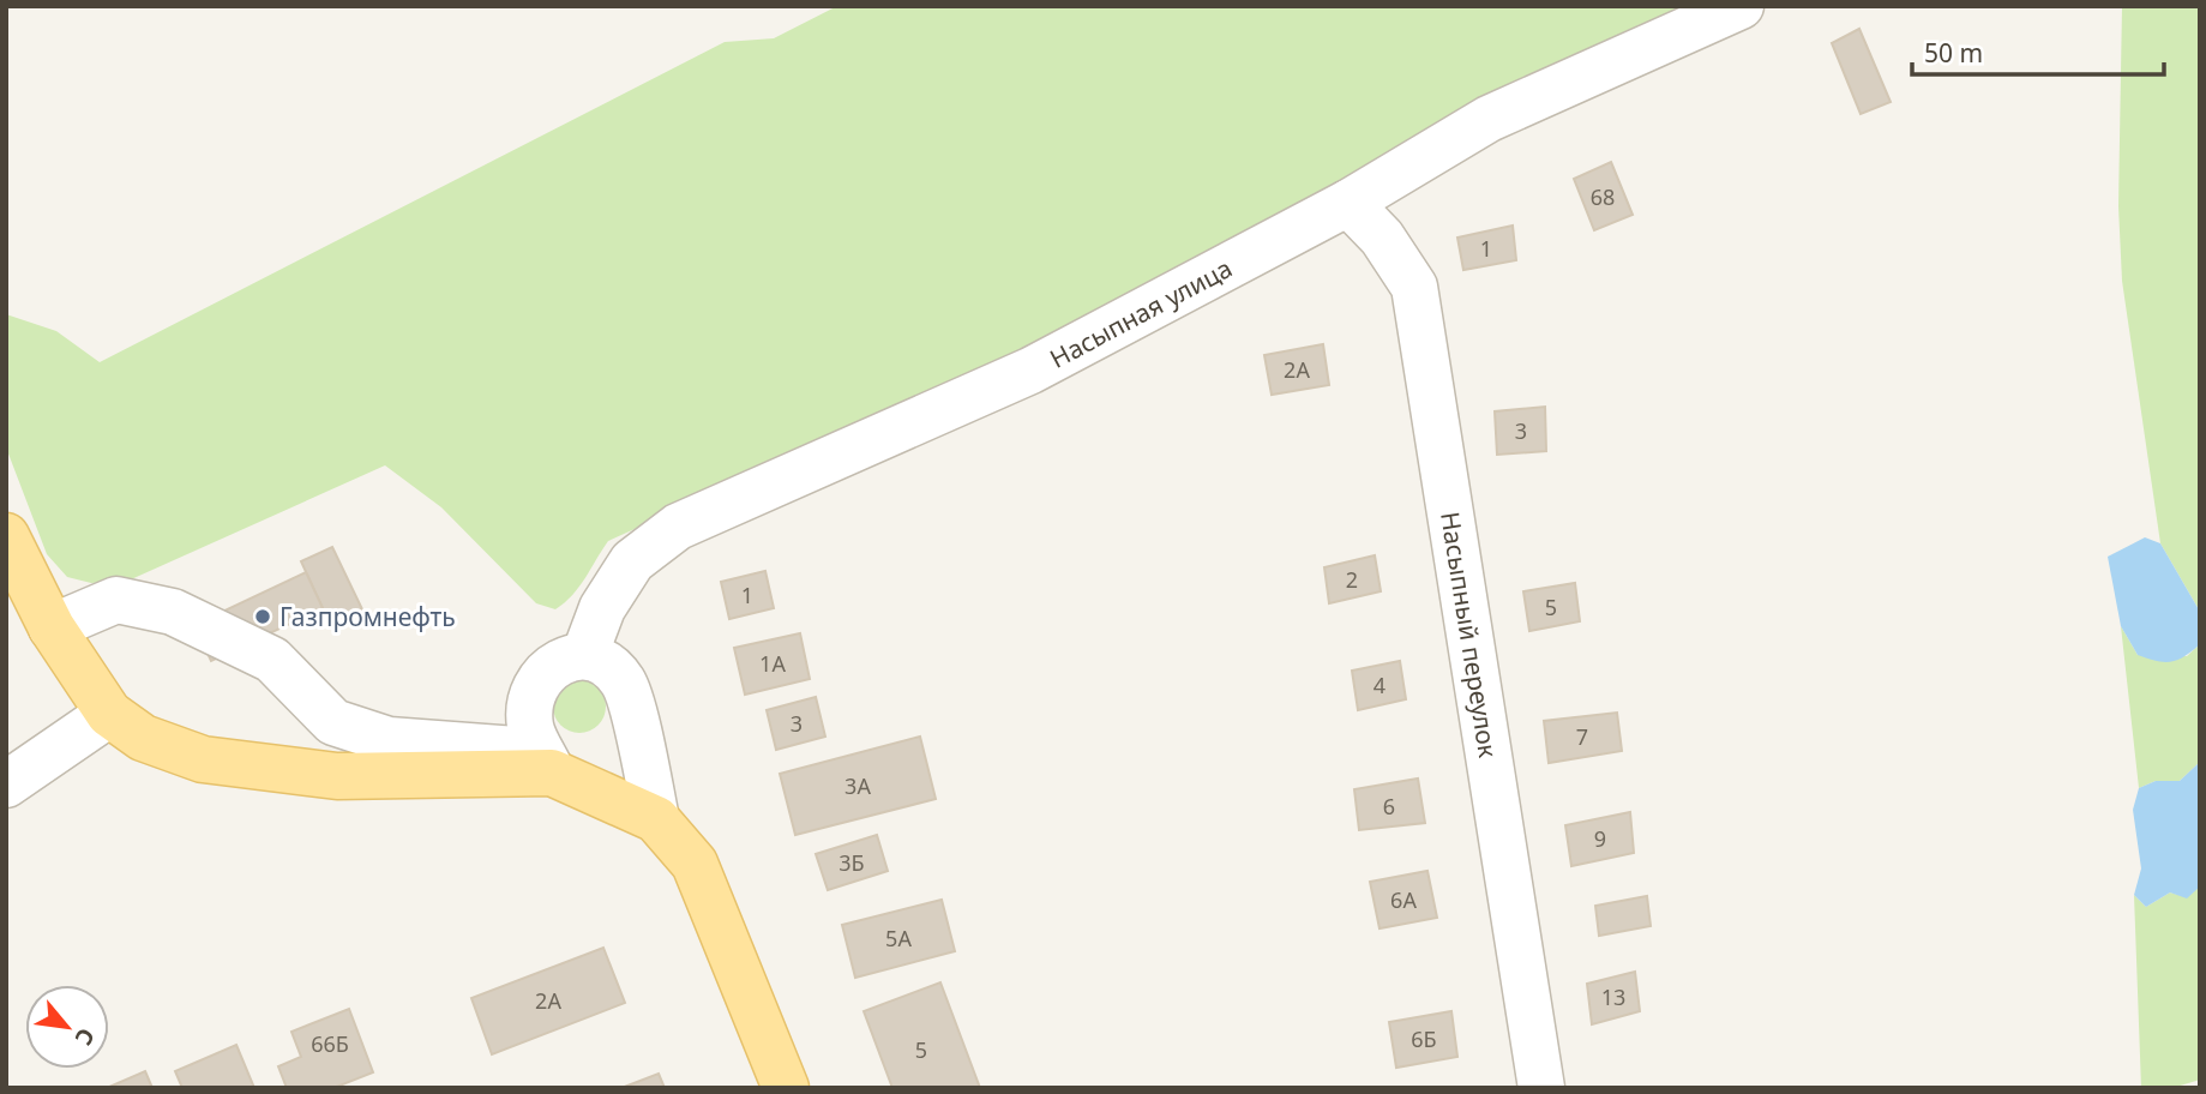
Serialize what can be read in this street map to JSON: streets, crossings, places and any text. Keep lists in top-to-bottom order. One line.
{"streets":{"street":["Насыпная улица","Насыпный переулок"]},"crossings":[["Насыпная улица","Насыпный переулок"]],"places":["Газпромнефть"],"house_numbers":["68","1","2А","3","2","1","5","1А","4","3","7","3А","6","9","3Б","6А","5А","13","2А","6Б","66Б","5"],"scale_bar":"50 m","north":"bottom right"}
